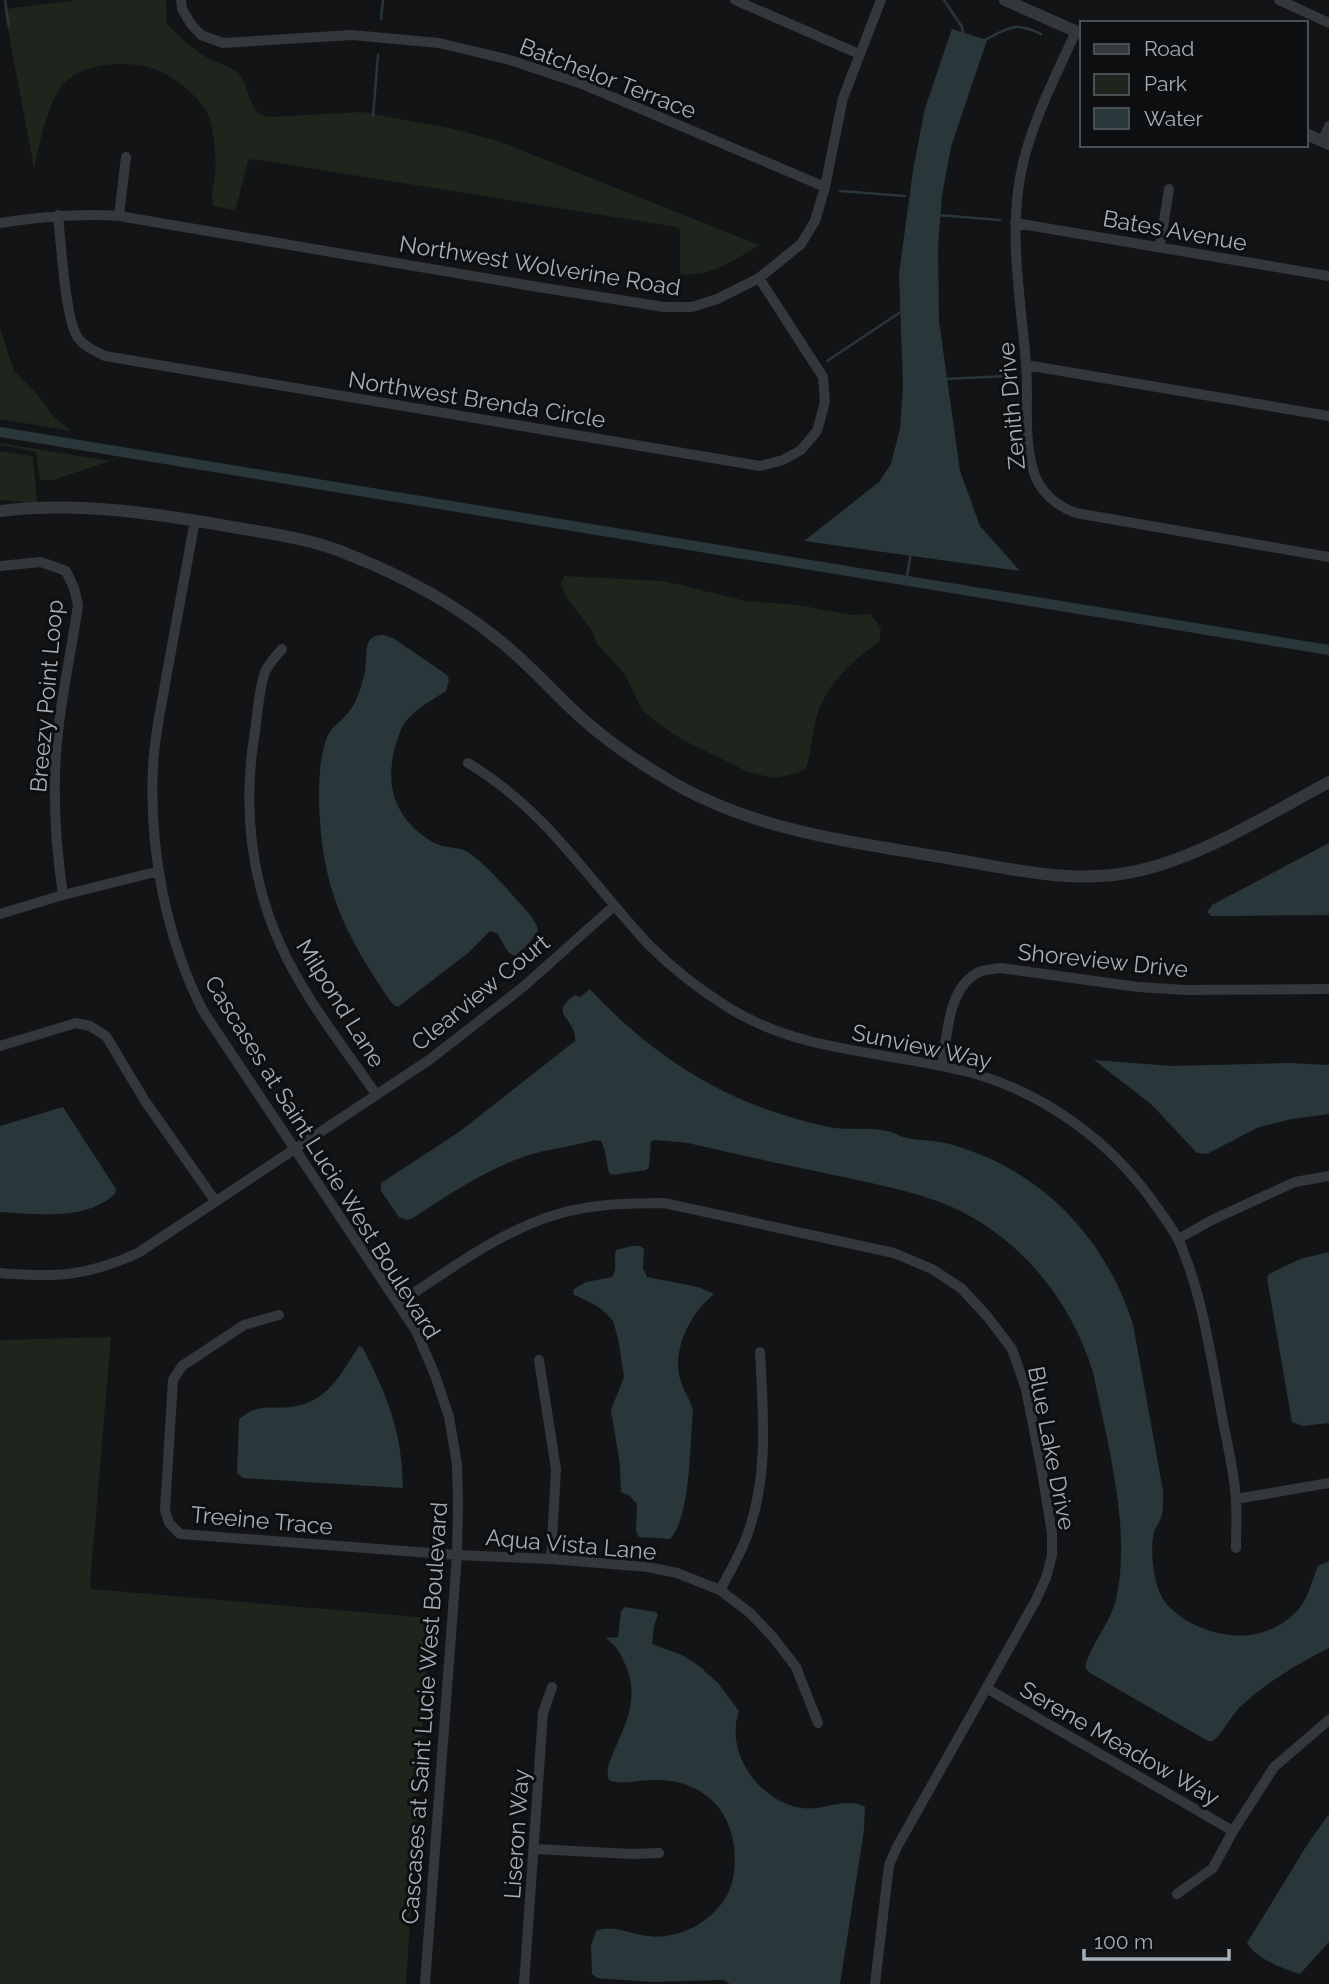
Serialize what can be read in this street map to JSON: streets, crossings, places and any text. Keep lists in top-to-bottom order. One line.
{"streets":{"street":["Batchelor Terrace","Bates Avenue","Northwest Wolverine Road","Northwest Brenda Circle","Zenith Drive","Breezy Point Loop","Shoreview Drive","Clearview Court","Milpond Lane","Sunview Way","Cascases at Saint Lucie West Boulevard","Blue Lake Drive","Treeine Trace","Aqua Vista Lane","Serene Meadow Way","Liseron Way"]},"crossings":[["Batchelor Terrace","Northwest Wolverine Road"],["Bates Avenue","Zenith Drive"],["Northwest Wolverine Road","Northwest Brenda Circle"],["Shoreview Drive","Sunview Way"],["Clearview Court","Milpond Lane"],["Clearview Court","Sunview Way"],["Clearview Court","Cascases at Saint Lucie West Boulevard"],["Cascases at Saint Lucie West Boulevard","Blue Lake Drive"],["Cascases at Saint Lucie West Boulevard","Treeine Trace"],["Cascases at Saint Lucie West Boulevard","Aqua Vista Lane"],["Blue Lake Drive","Serene Meadow Way"],["Treeine Trace","Aqua Vista Lane"]],"legend":["Road","Park","Water"],"scale_bar":"100 m"}
